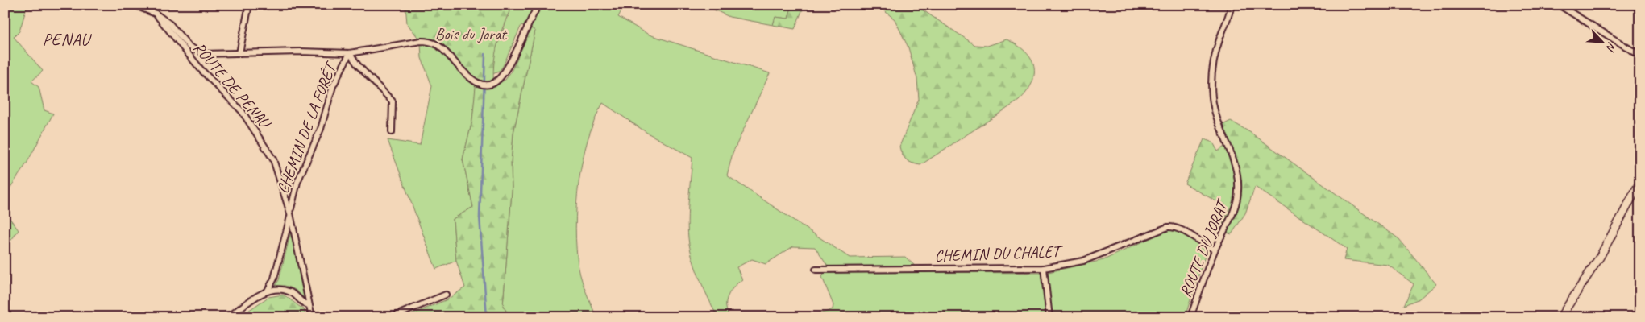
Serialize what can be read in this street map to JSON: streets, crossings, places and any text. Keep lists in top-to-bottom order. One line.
{"streets":{"street":["ROUTE DE PENAU","CHEMIN DE LA FORÊT","ROUTE DU JORAT","CHEMIN DU CHALET"]},"crossings":[["ROUTE DE PENAU","CHEMIN DE LA FORÊT"],["ROUTE DU JORAT","CHEMIN DU CHALET"]],"districts":["PENAU"],"parks":["Bois du Jorat"],"north":"bottom right"}
